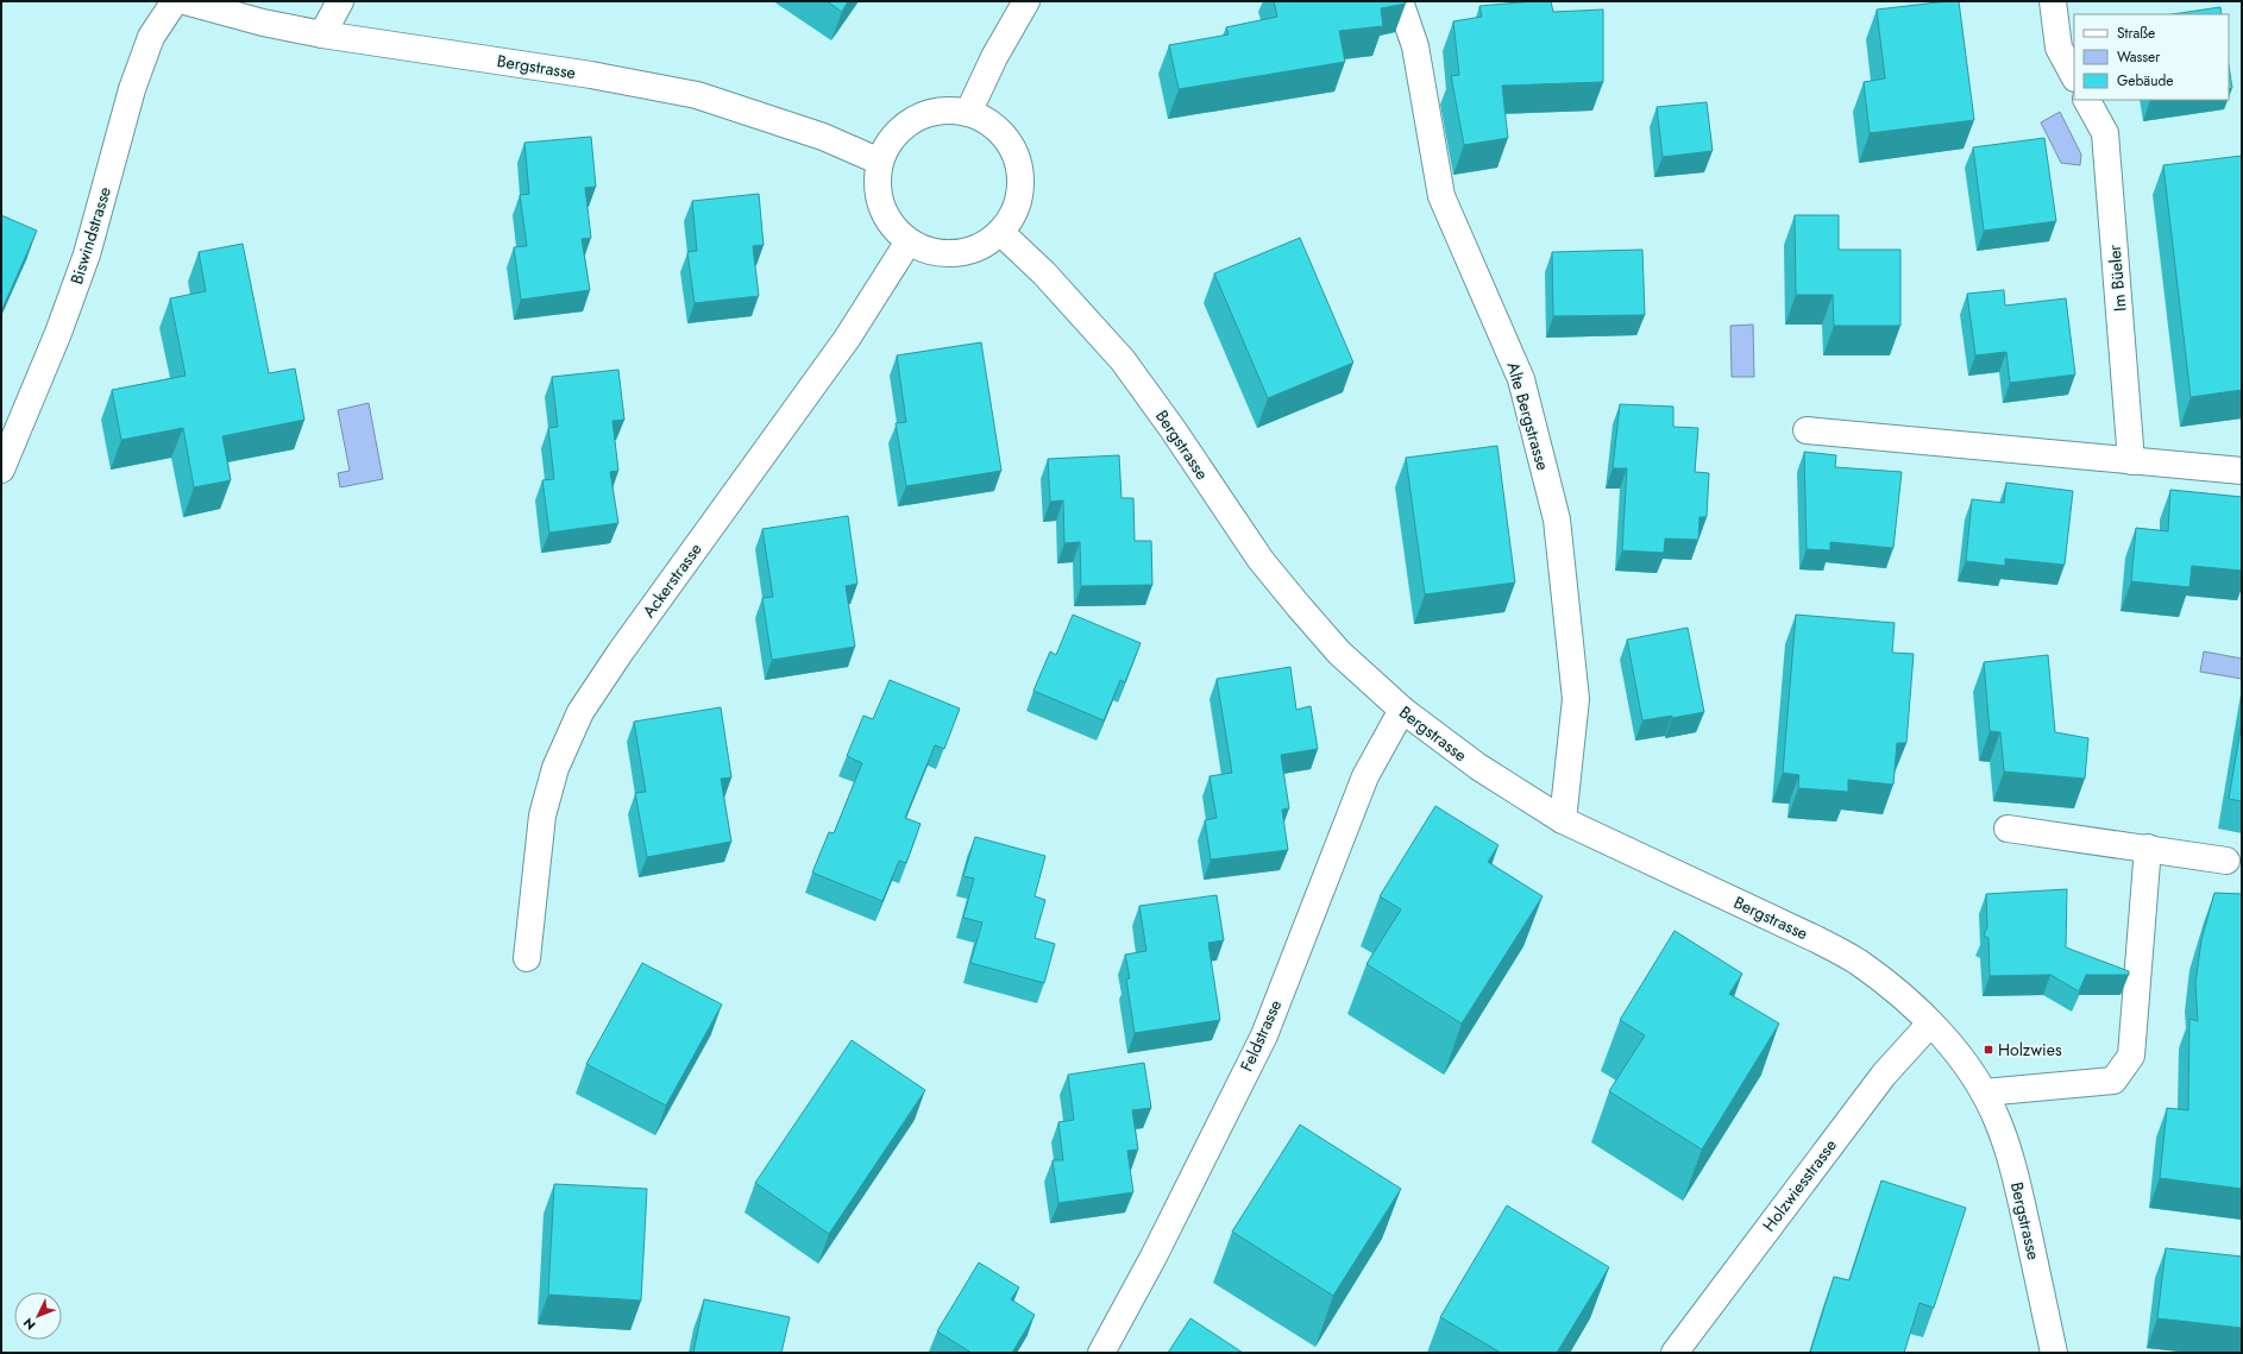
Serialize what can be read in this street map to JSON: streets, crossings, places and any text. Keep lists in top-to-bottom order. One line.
{"streets":{"street":["Bergstrasse","Biswindstrasse","Im Büeler","Alte Bergstrasse","Ackerstrasse","Feldstrasse","Holzwiesstrasse"]},"crossings":[["Bergstrasse","Alte Bergstrasse"],["Bergstrasse","Ackerstrasse"],["Bergstrasse","Feldstrasse"],["Bergstrasse","Holzwiesstrasse"]],"places":{"transit":["Holzwies"]},"legend":["Straße","Wasser","Gebäude"],"north":"bottom left"}
